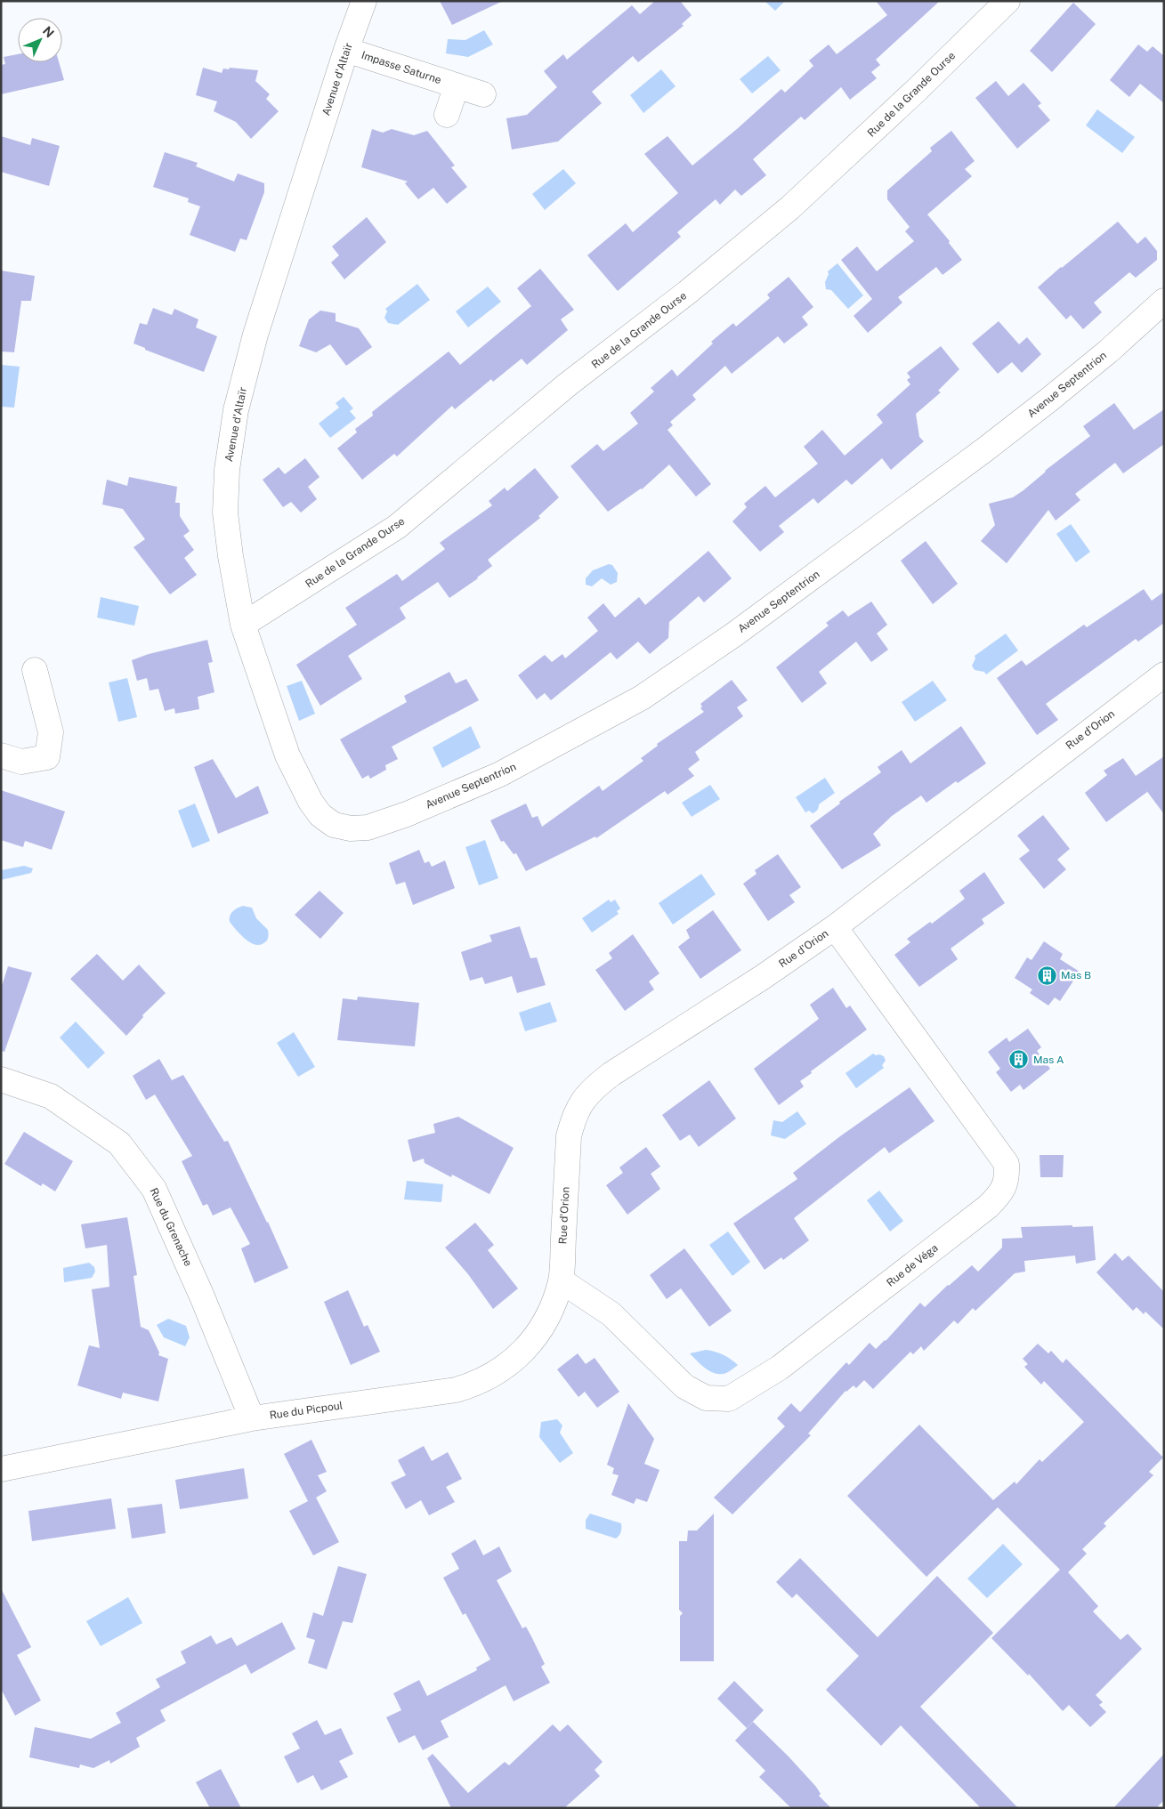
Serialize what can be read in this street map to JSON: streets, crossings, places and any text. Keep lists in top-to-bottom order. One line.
{"streets":{"street":["Impasse Saturne","Avenue d'Altaïr","Rue de la Grande Ourse","Avenue Septentrion","Rue d'Orion","Rue du Grenache","Rue de Véga","Rue du Picpoul"]},"crossings":[["Impasse Saturne","Avenue d'Altaïr"],["Avenue d'Altaïr","Rue de la Grande Ourse"],["Avenue d'Altaïr","Avenue Septentrion"],["Rue d'Orion","Rue de Véga"],["Rue d'Orion","Rue du Picpoul"],["Rue du Grenache","Rue du Picpoul"],["Rue de Véga","Rue du Picpoul"]],"places":{"building":["Mas B","Mas A"]},"north":"top right"}
